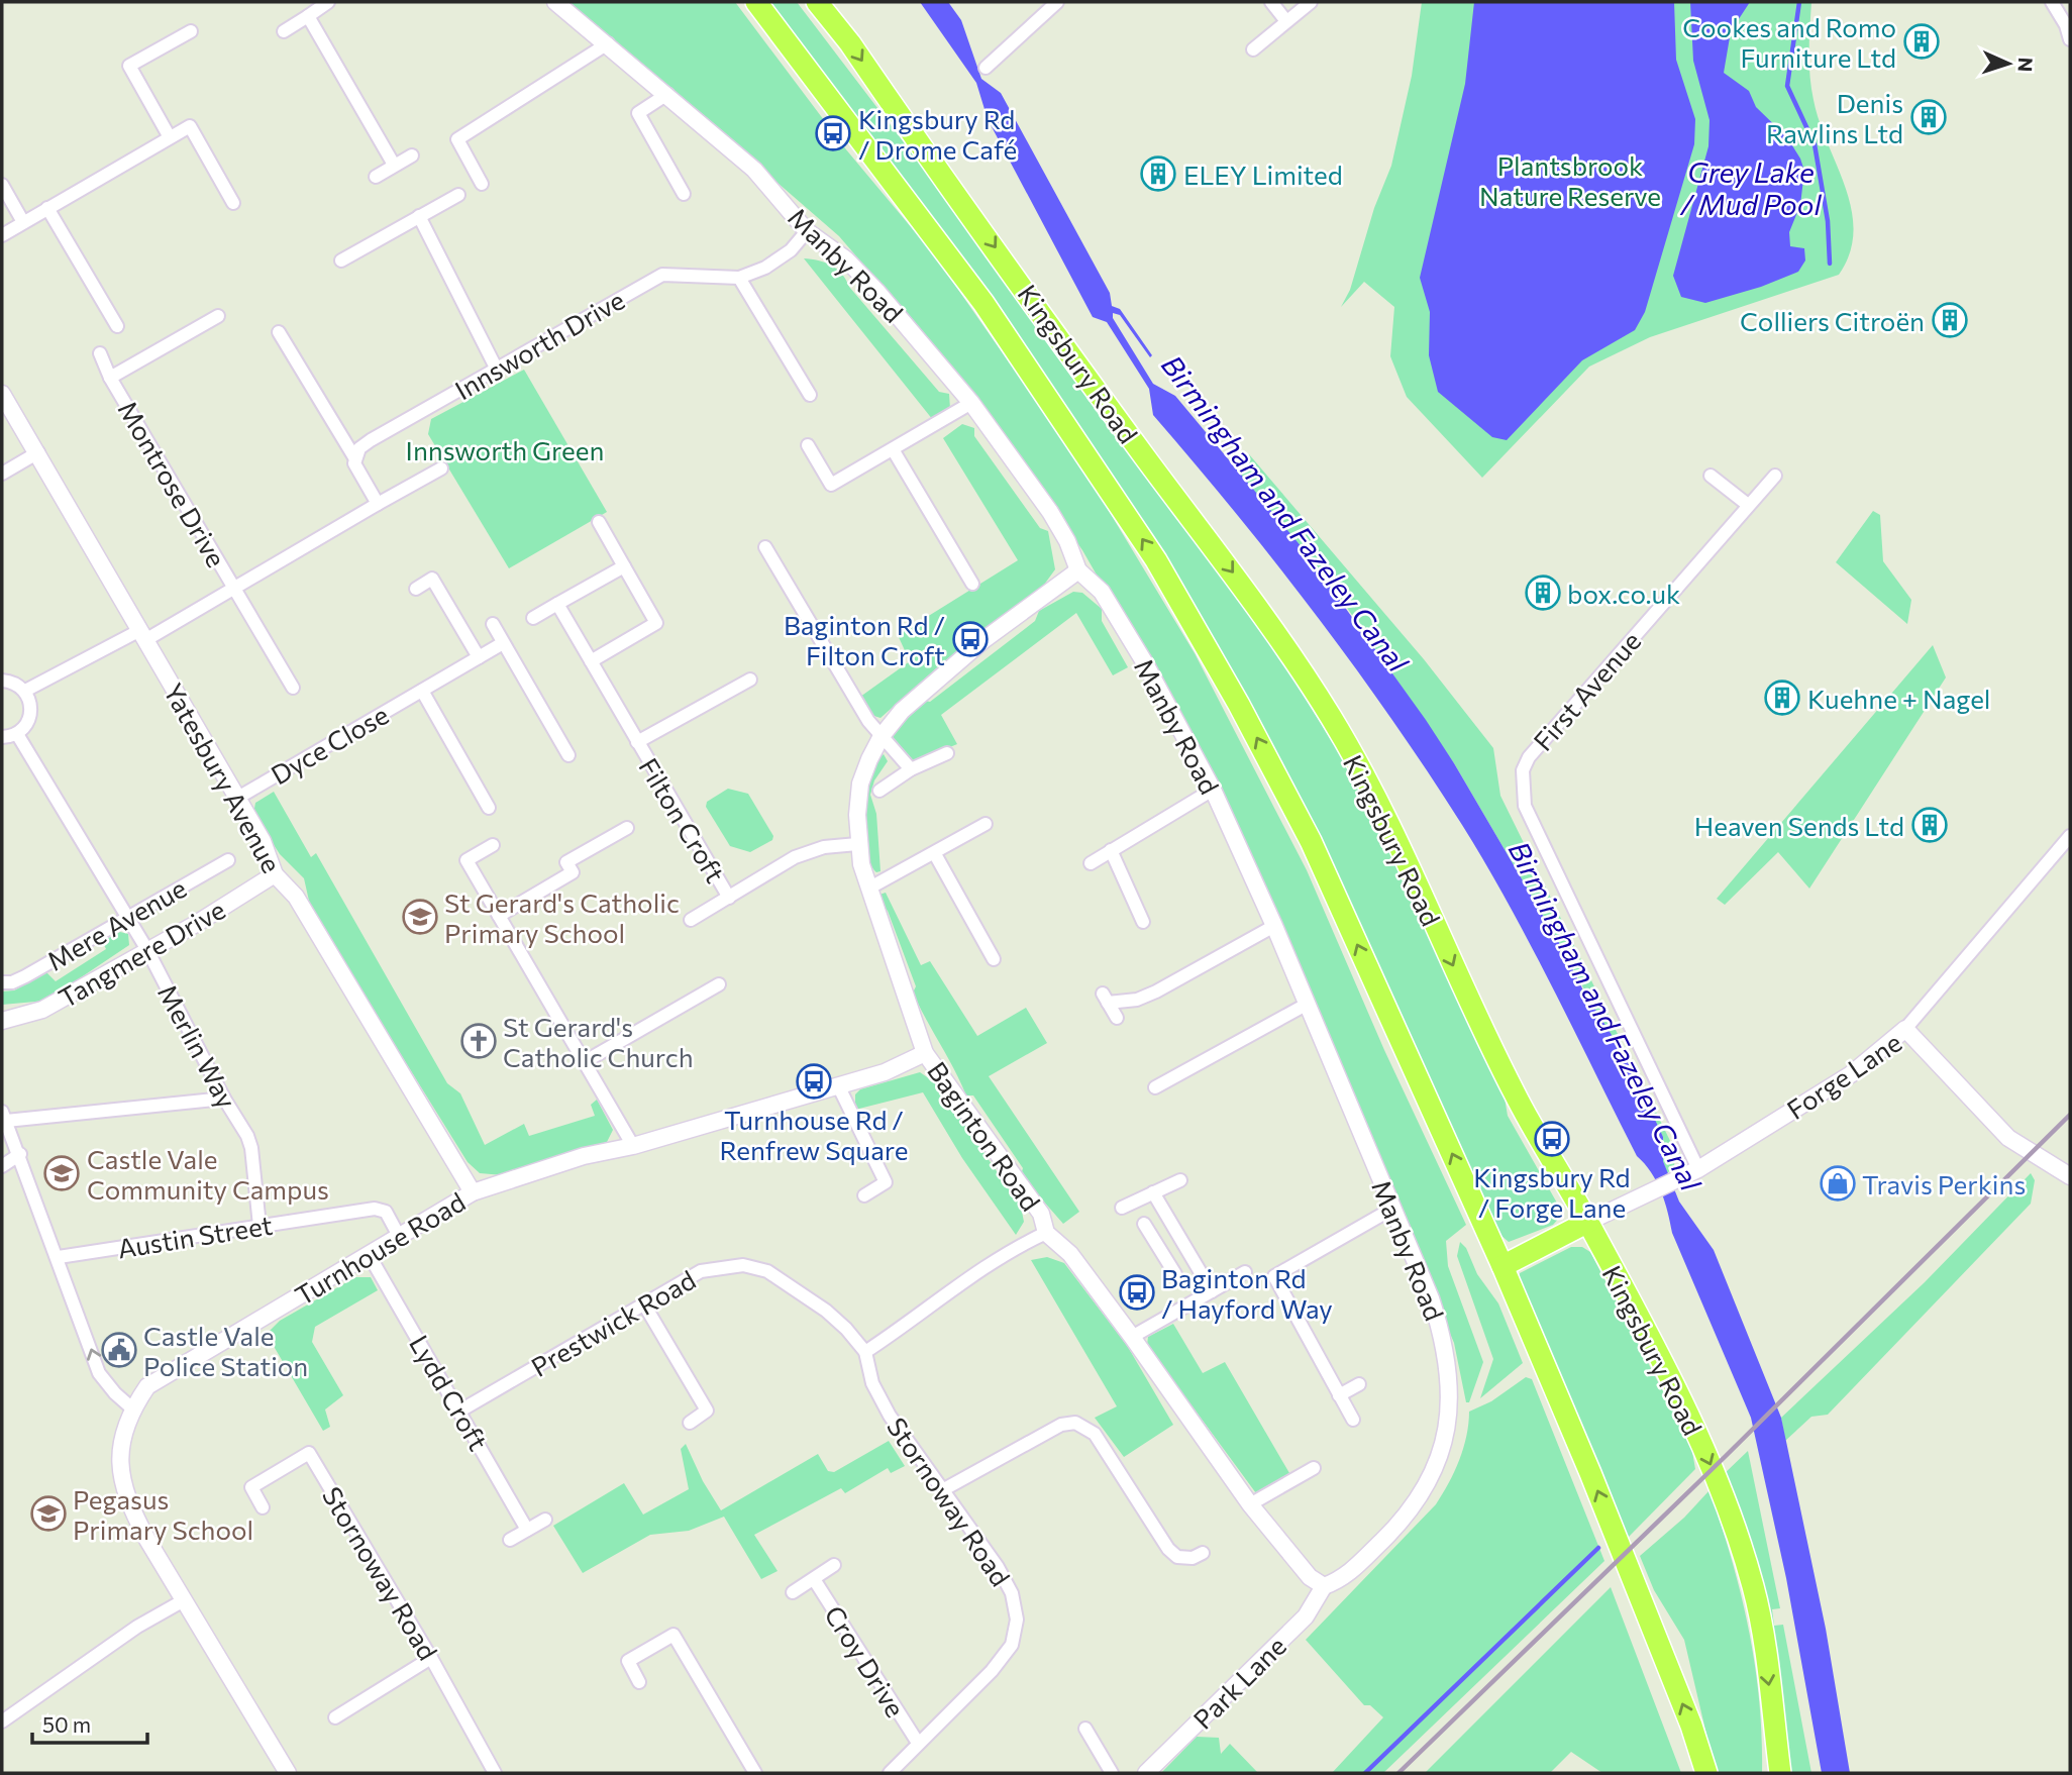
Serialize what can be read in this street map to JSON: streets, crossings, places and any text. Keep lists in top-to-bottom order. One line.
{"streets":{"highway":["Kingsbury Road"],"street":["Manby Road","Innsworth Drive","Montrose Drive","First Avenue","Dyce Close","Yatesbury Avenue","Filton Croft","Mere Avenue","Tangmere Drive","Merlin Way","Forge Lane","Baginton Road","Austin Street","Turnhouse Road","Prestwick Road","Lydd Croft","Stornoway Road","Croy Drive","Park Lane"]},"crossings":[["Manby Road","Innsworth Drive"],["Manby Road","Baginton Road"],["Manby Road","Park Lane"],["Kingsbury Road","Forge Lane"],["First Avenue","Forge Lane"],["Dyce Close","Yatesbury Avenue"],["Yatesbury Avenue","Tangmere Drive"],["Yatesbury Avenue","Turnhouse Road"],["Filton Croft","Baginton Road"],["Mere Avenue","Merlin Way"],["Tangmere Drive","Merlin Way"],["Merlin Way","Austin Street"],["Baginton Road","Turnhouse Road"],["Baginton Road","Park Lane"],["Austin Street","Turnhouse Road"],["Turnhouse Road","Lydd Croft"],["Prestwick Road","Lydd Croft"],["Prestwick Road","Stornoway Road"],["Stornoway Road","Croy Drive"]],"water":["Grey Lake / Mud Pool","Birmingham and Fazeley Canal"],"parks":["Plantsbrook Nature Reserve","Innsworth Green"],"places":{"building":["Cookes and Romo Furniture Ltd","Denis Rawlins Ltd","ELEY Limited","Colliers Citroën","box.co.uk","Kuehne + Nagel","Heaven Sends Ltd"],"bus stop":["Kingsbury Rd / Drome Café","Baginton Rd / Filton Croft","Turnhouse Rd / Renfrew Square","Kingsbury Rd / Forge Lane","Baginton Rd / Hayford Way"],"school or university":["St Gerard's Catholic Primary School","Castle Vale Community Campus","Pegasus Primary School"],"church":["St Gerard's Catholic Church"],"shop":["Travis Perkins"],"public building":["Castle Vale Police Station"]},"scale_bar":"50 m","north":"right"}
